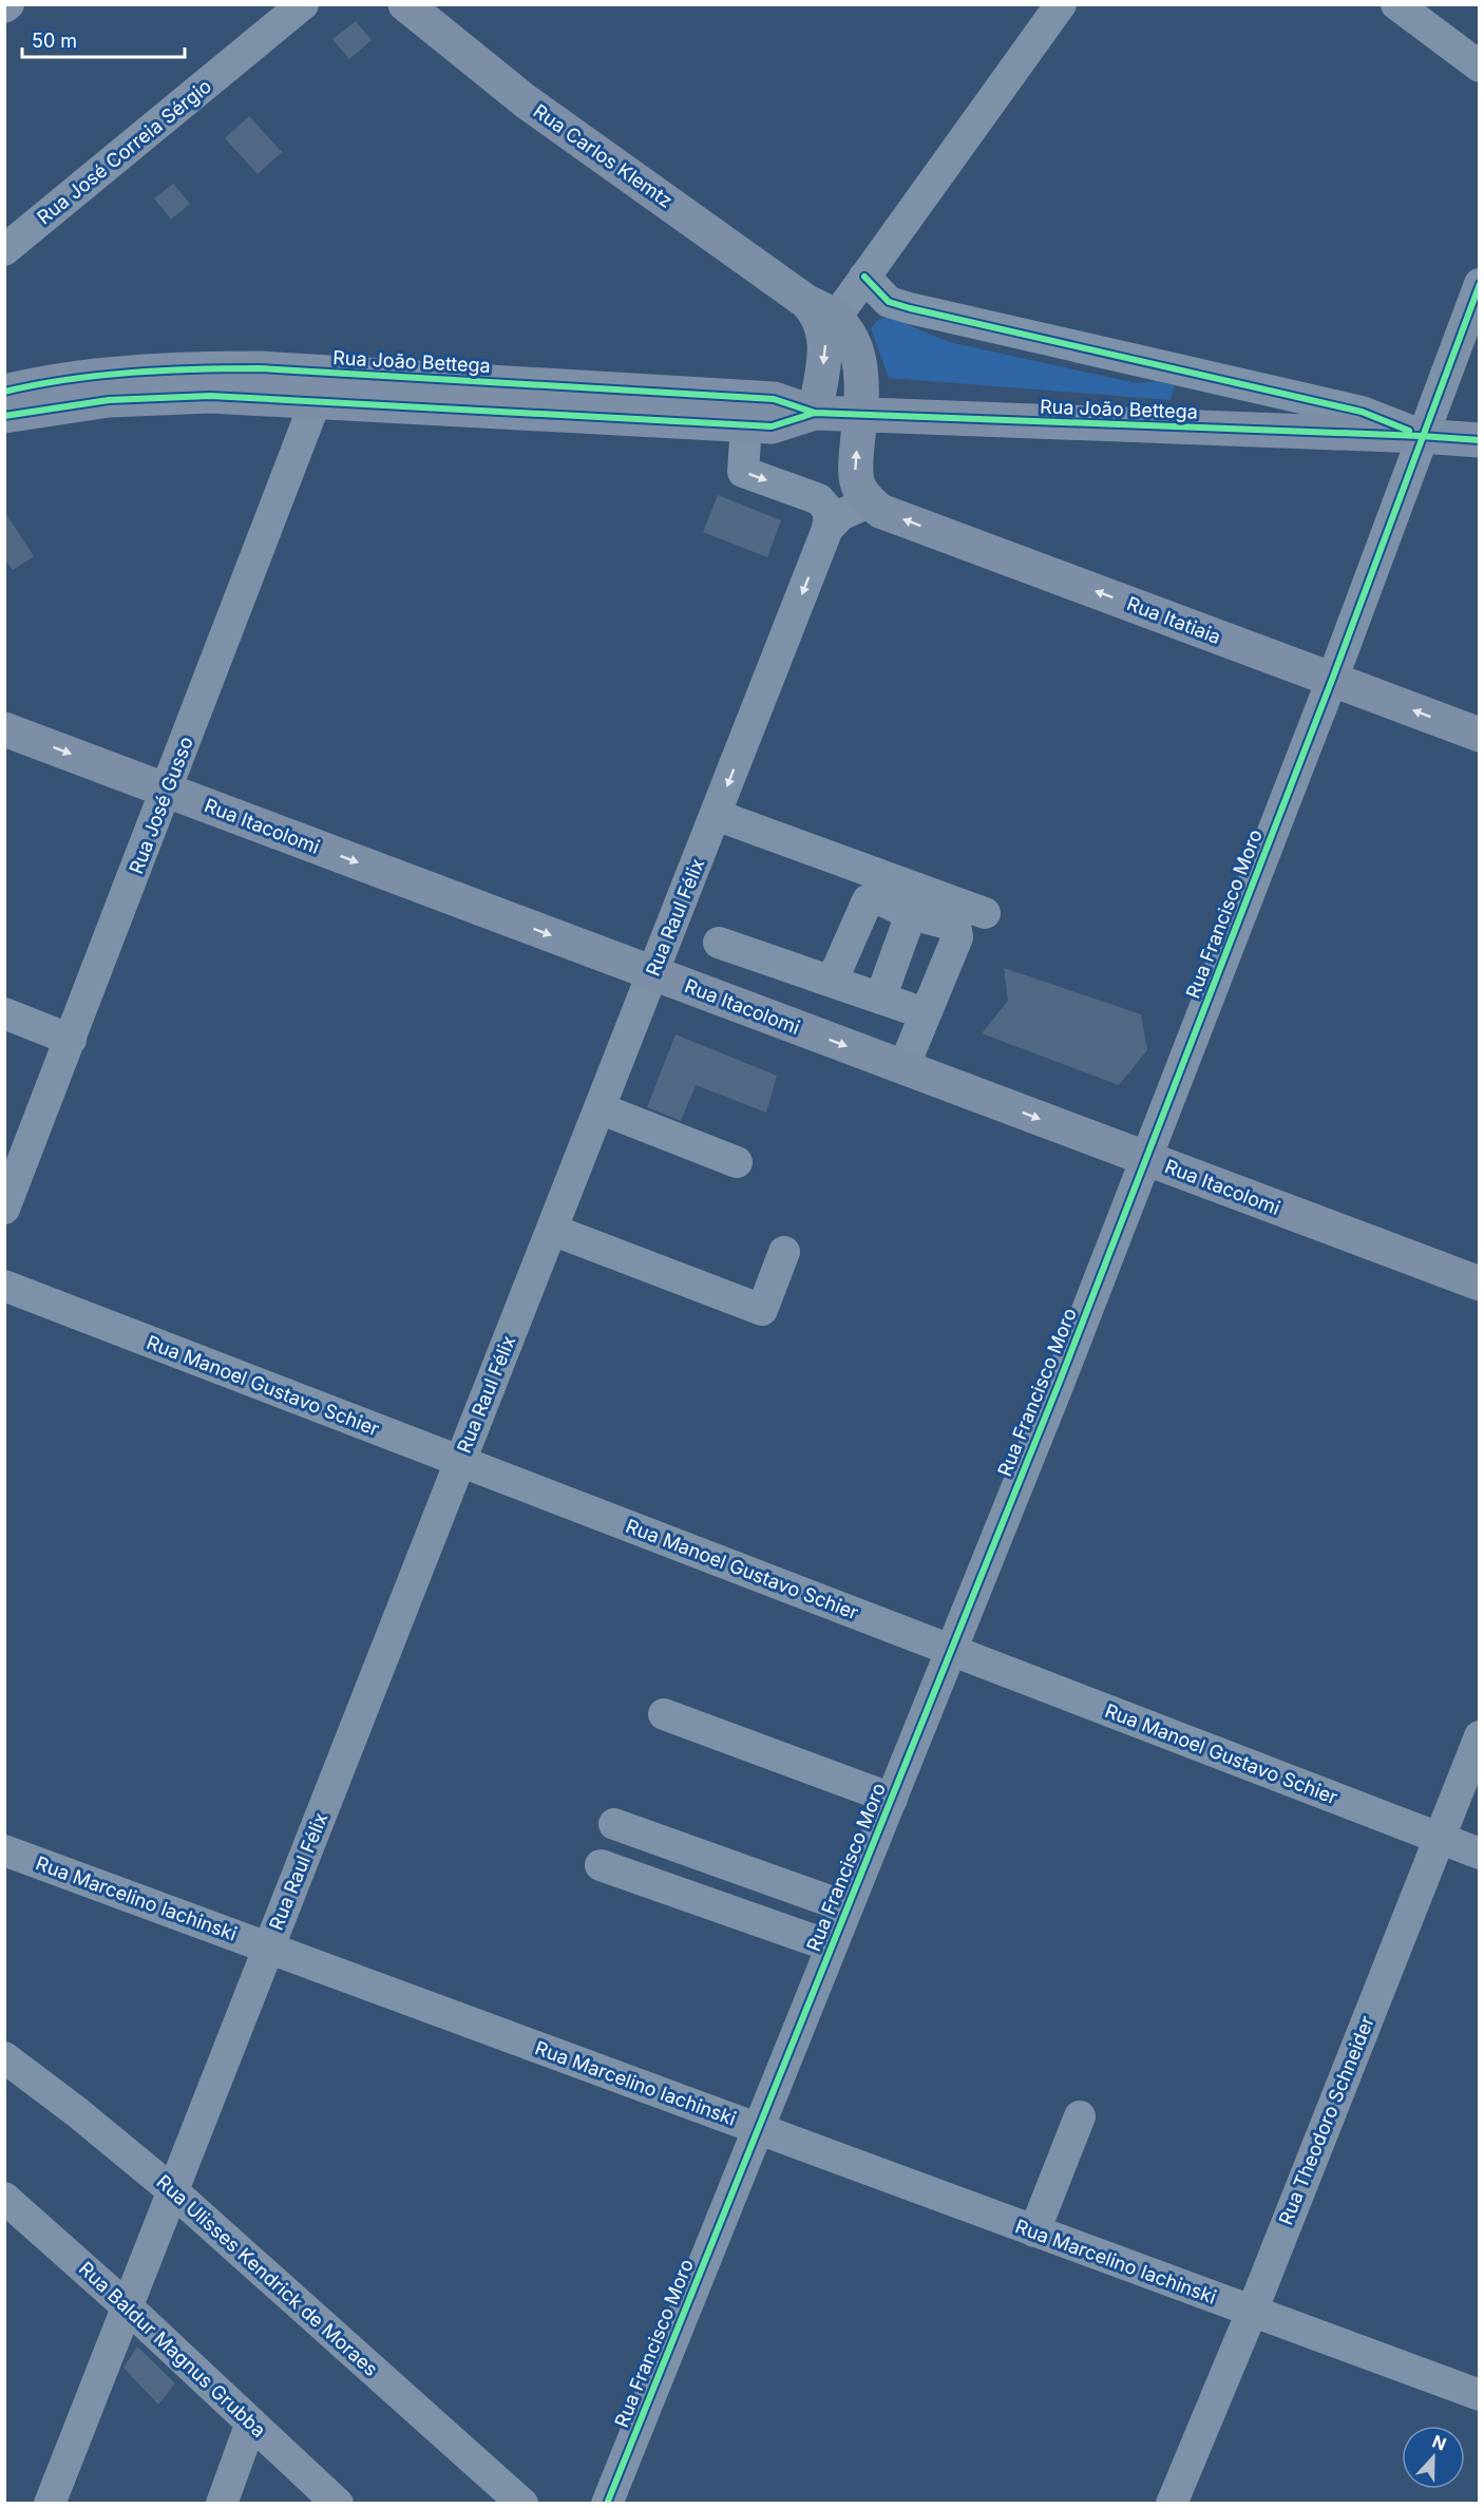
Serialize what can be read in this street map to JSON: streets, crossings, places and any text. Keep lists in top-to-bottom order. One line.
{"streets":{"main road":["Rua Carlos Klemtz","Rua João Bettega","Rua Itatiaia","Rua Itacolomi"],"street":["Rua José Correia Sérgio","Rua José Gusso","Rua Francisco Moro","Rua Raul Félix","Rua Manoel Gustavo Schier","Rua Marcelino Iachinski","Rua Theodoro Schneider","Rua Ulisses Kendrick de Moraes","Rua Baldur Magnus Grubba"]},"crossings":[["Rua Carlos Klemtz","Rua João Bettega"],["Rua Carlos Klemtz","Rua Itatiaia"],["Rua João Bettega","Rua José Gusso"],["Rua João Bettega","Rua Francisco Moro"],["Rua Itatiaia","Rua Francisco Moro"],["Rua José Gusso","Rua Itacolomi"],["Rua Itacolomi","Rua Francisco Moro"],["Rua Itacolomi","Rua Raul Félix"],["Rua Francisco Moro","Rua Manoel Gustavo Schier"],["Rua Francisco Moro","Rua Marcelino Iachinski"],["Rua Raul Félix","Rua Manoel Gustavo Schier"],["Rua Raul Félix","Rua Marcelino Iachinski"],["Rua Raul Félix","Rua Ulisses Kendrick de Moraes"],["Rua Raul Félix","Rua Baldur Magnus Grubba"],["Rua Manoel Gustavo Schier","Rua Theodoro Schneider"],["Rua Marcelino Iachinski","Rua Theodoro Schneider"]],"one_way":["Rua Itatiaia","Rua Itacolomi"],"scale_bar":"50 m","north":"top"}
